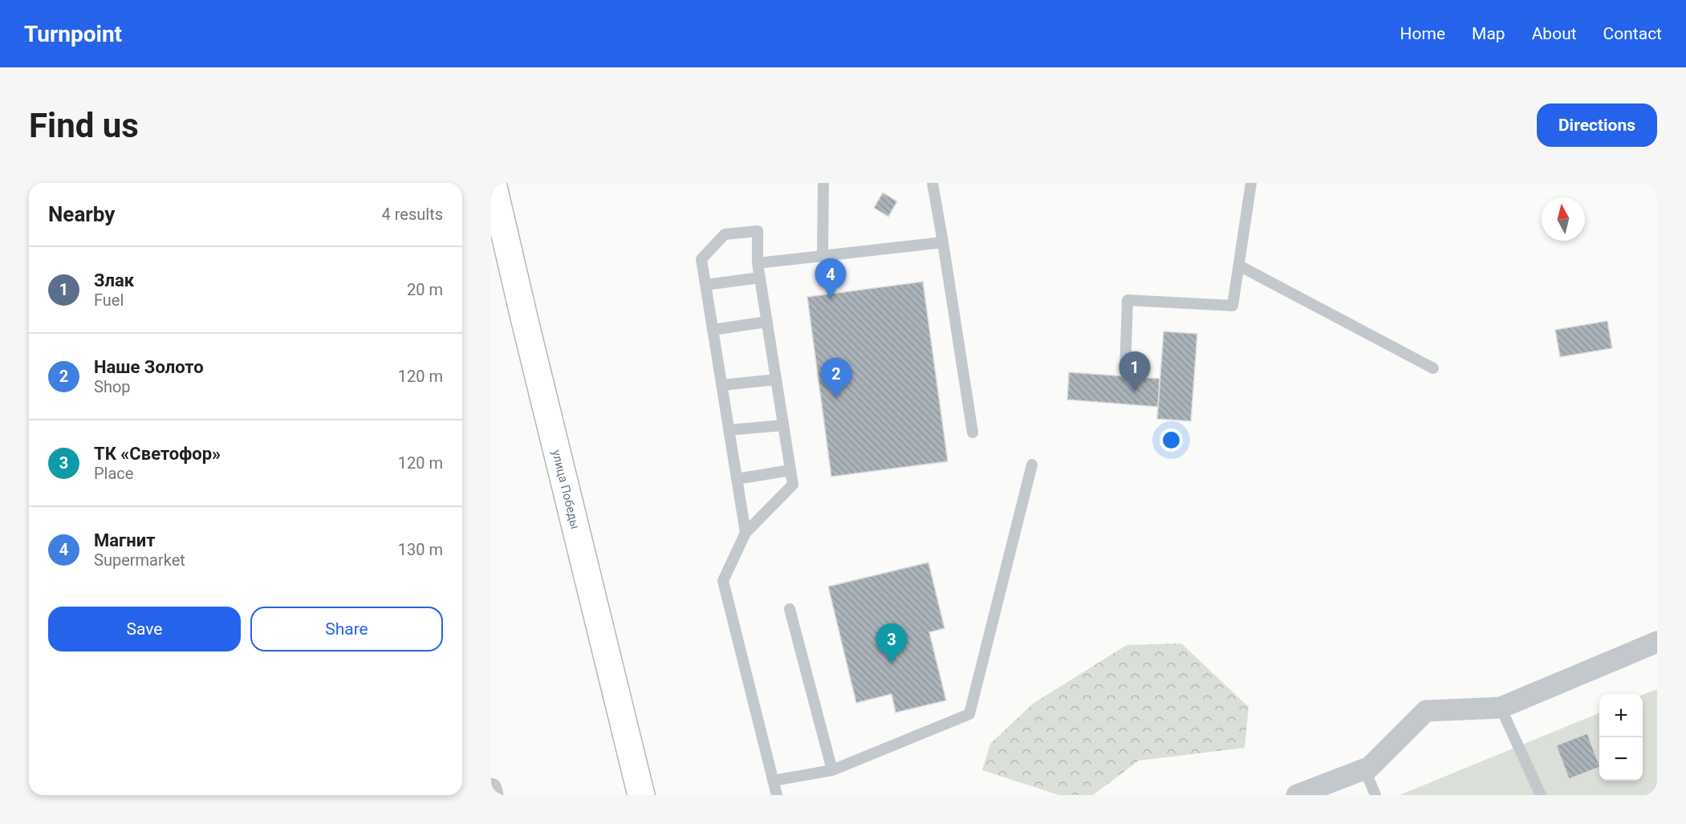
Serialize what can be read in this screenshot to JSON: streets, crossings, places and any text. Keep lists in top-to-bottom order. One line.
{"streets":{"highway":["улица Победы"]},"north":"top","page":{"header":"Turnpoint","nav":["Home","Map","About","Contact"],"buttons":["Directions",["Save","Share"]],"title":"Find us","heading":["Nearby","4 results"],"list":[{"mark":"1","name":"Злак","note":"Fuel","value":"20 m"},{"mark":"2","name":"Наше Золото","note":"Shop","value":"120 m"},{"mark":"3","name":"ТК «Светофор»","note":"Place","value":"120 m"},{"mark":"4","name":"Магнит","note":"Supermarket","value":"130 m"}],"pins":["4","1","2","3"],"map_buttons":["+","−"]}}
